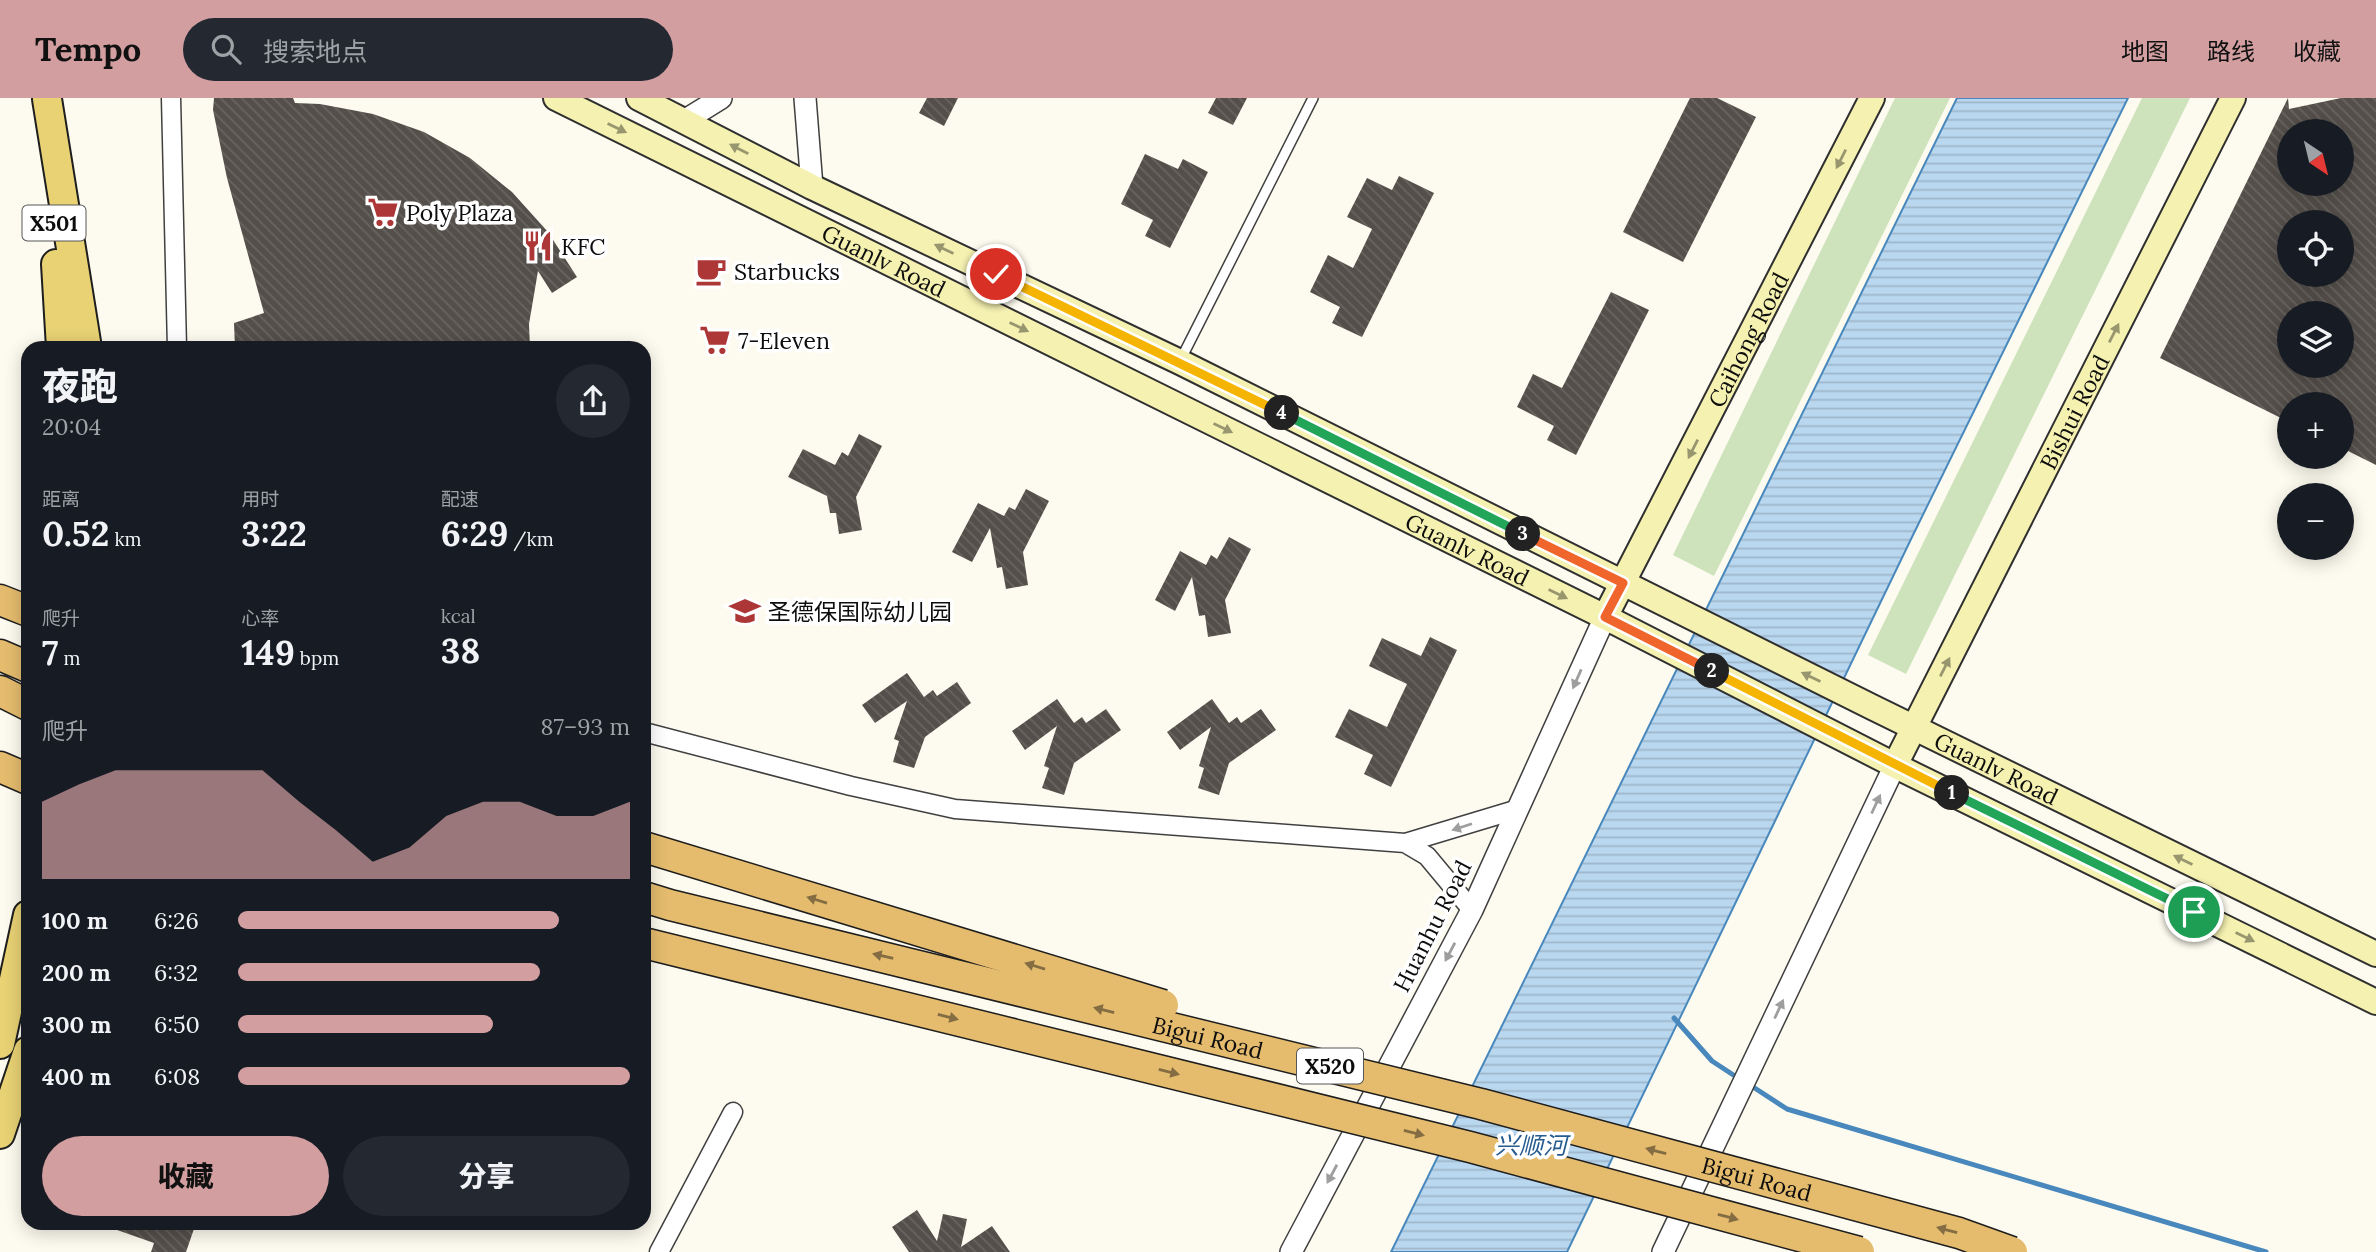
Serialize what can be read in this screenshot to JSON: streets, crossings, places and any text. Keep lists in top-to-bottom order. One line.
{"streets":{"highway":["Bigui Road","X520"],"main road":["X501","Guanlv Road","Caihong Road","Bishui Road"],"street":["Huanhu Road"]},"crossings":[["Guanlv Road","Caihong Road"],["Guanlv Road","Bishui Road"],["Guanlv Road","Huanhu Road"],["Caihong Road","Huanhu Road"]],"one_way":["Caihong Road","Bishui Road","Huanhu Road"],"water":["兴顺河"],"places":{"supermarket":["Poly Plaza","7-Eleven"],"restaurant":["KFC"],"cafe":["Starbucks"],"school or university":["圣德保国际幼儿园"]},"north":"bottom right","page":{"header":"Tempo","search":"搜索地点","nav":["地图","路线","收藏"],"map_buttons":["+","−"],"heading":["夜跑","20:04"],"pins":["4","3","2","1"],"stats":[["距离","0.52 km"],["用时","3:22"],["配速","6:29 /km"],["爬升","7 m"],["心率","149 bpm"],["kcal","38"]],"chart":["爬升","87–93 m"],"list":[{"name":"100 m","note":"6:26"},{"name":"200 m","note":"6:32"},{"name":"300 m","note":"6:50"},{"name":"400 m","note":"6:08"}],"buttons":["收藏","分享"]}}
